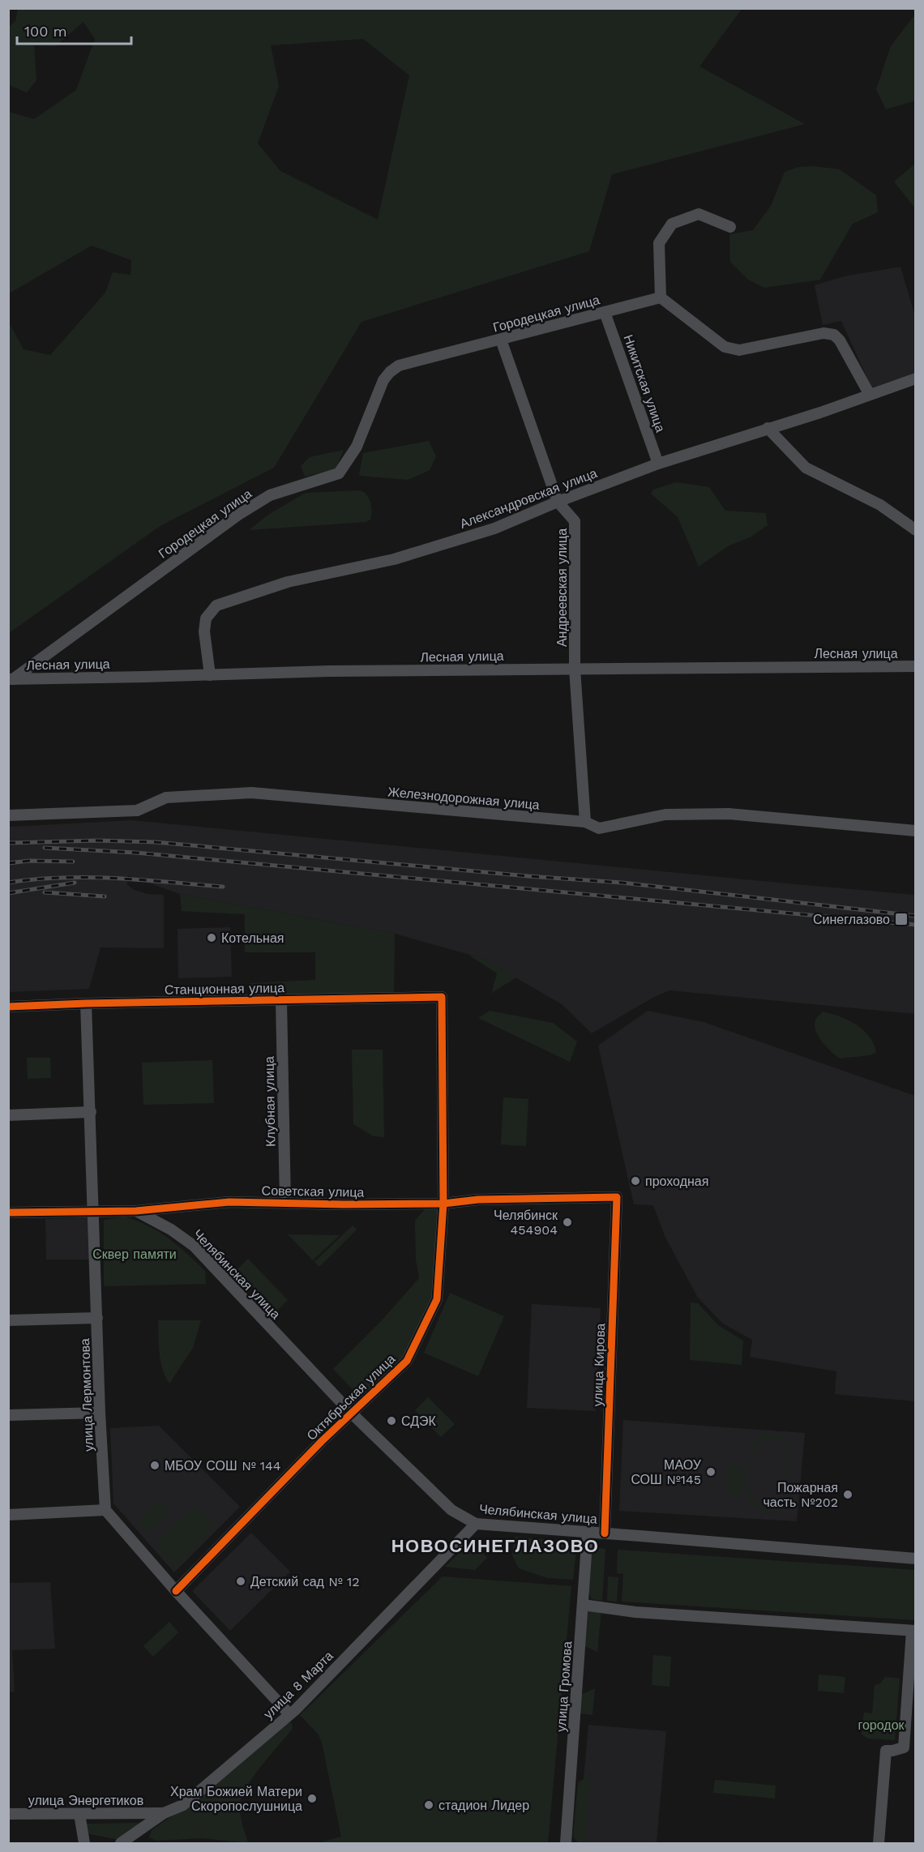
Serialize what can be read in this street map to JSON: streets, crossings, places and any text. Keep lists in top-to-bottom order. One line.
{"streets":{"street":["Городецкая улица","Никитская улица","Александровская улица","Андреевская улица","Лесная улица","Железнодорожная улица","Станционная улица","Клубная улица","Советская улица","Челябинская улица","улица Кирова","улица Лермонтова","Октябрьская улица","улица 8 Марта","улица Громова","улица Энергетиков"]},"crossings":[["Городецкая улица","Никитская улица"],["Городецкая улица","Андреевская улица"],["Городецкая улица","Лесная улица"],["Никитская улица","Александровская улица"],["Александровская улица","Андреевская улица"],["Александровская улица","Лесная улица"],["Андреевская улица","Лесная улица"],["Андреевская улица","Железнодорожная улица"],["Станционная улица","Клубная улица"],["Станционная улица","улица Лермонтова"],["Станционная улица","Октябрьская улица"],["Клубная улица","Советская улица"],["Советская улица","Челябинская улица"],["Советская улица","улица Кирова"],["Советская улица","улица Лермонтова"],["Советская улица","Октябрьская улица"],["Челябинская улица","улица Кирова"],["Челябинская улица","Октябрьская улица"],["Челябинская улица","улица 8 Марта"],["Челябинская улица","улица Громова"],["улица 8 Марта","улица Энергетиков"]],"districts":["НОВОСИНЕГЛАЗОВО"],"parks":["Сквер памяти","городок"],"places":{"transit":["Синеглазово"],"other":["Котельная","проходная","Челябинск 454904","СДЭК","МБОУ СОШ № 144","МАОУ СОШ №145","Пожарная часть №202","Детский сад № 12","Храм Божией Матери Скоропослушница","стадион Лидер"]},"scale_bar":"100 m"}
